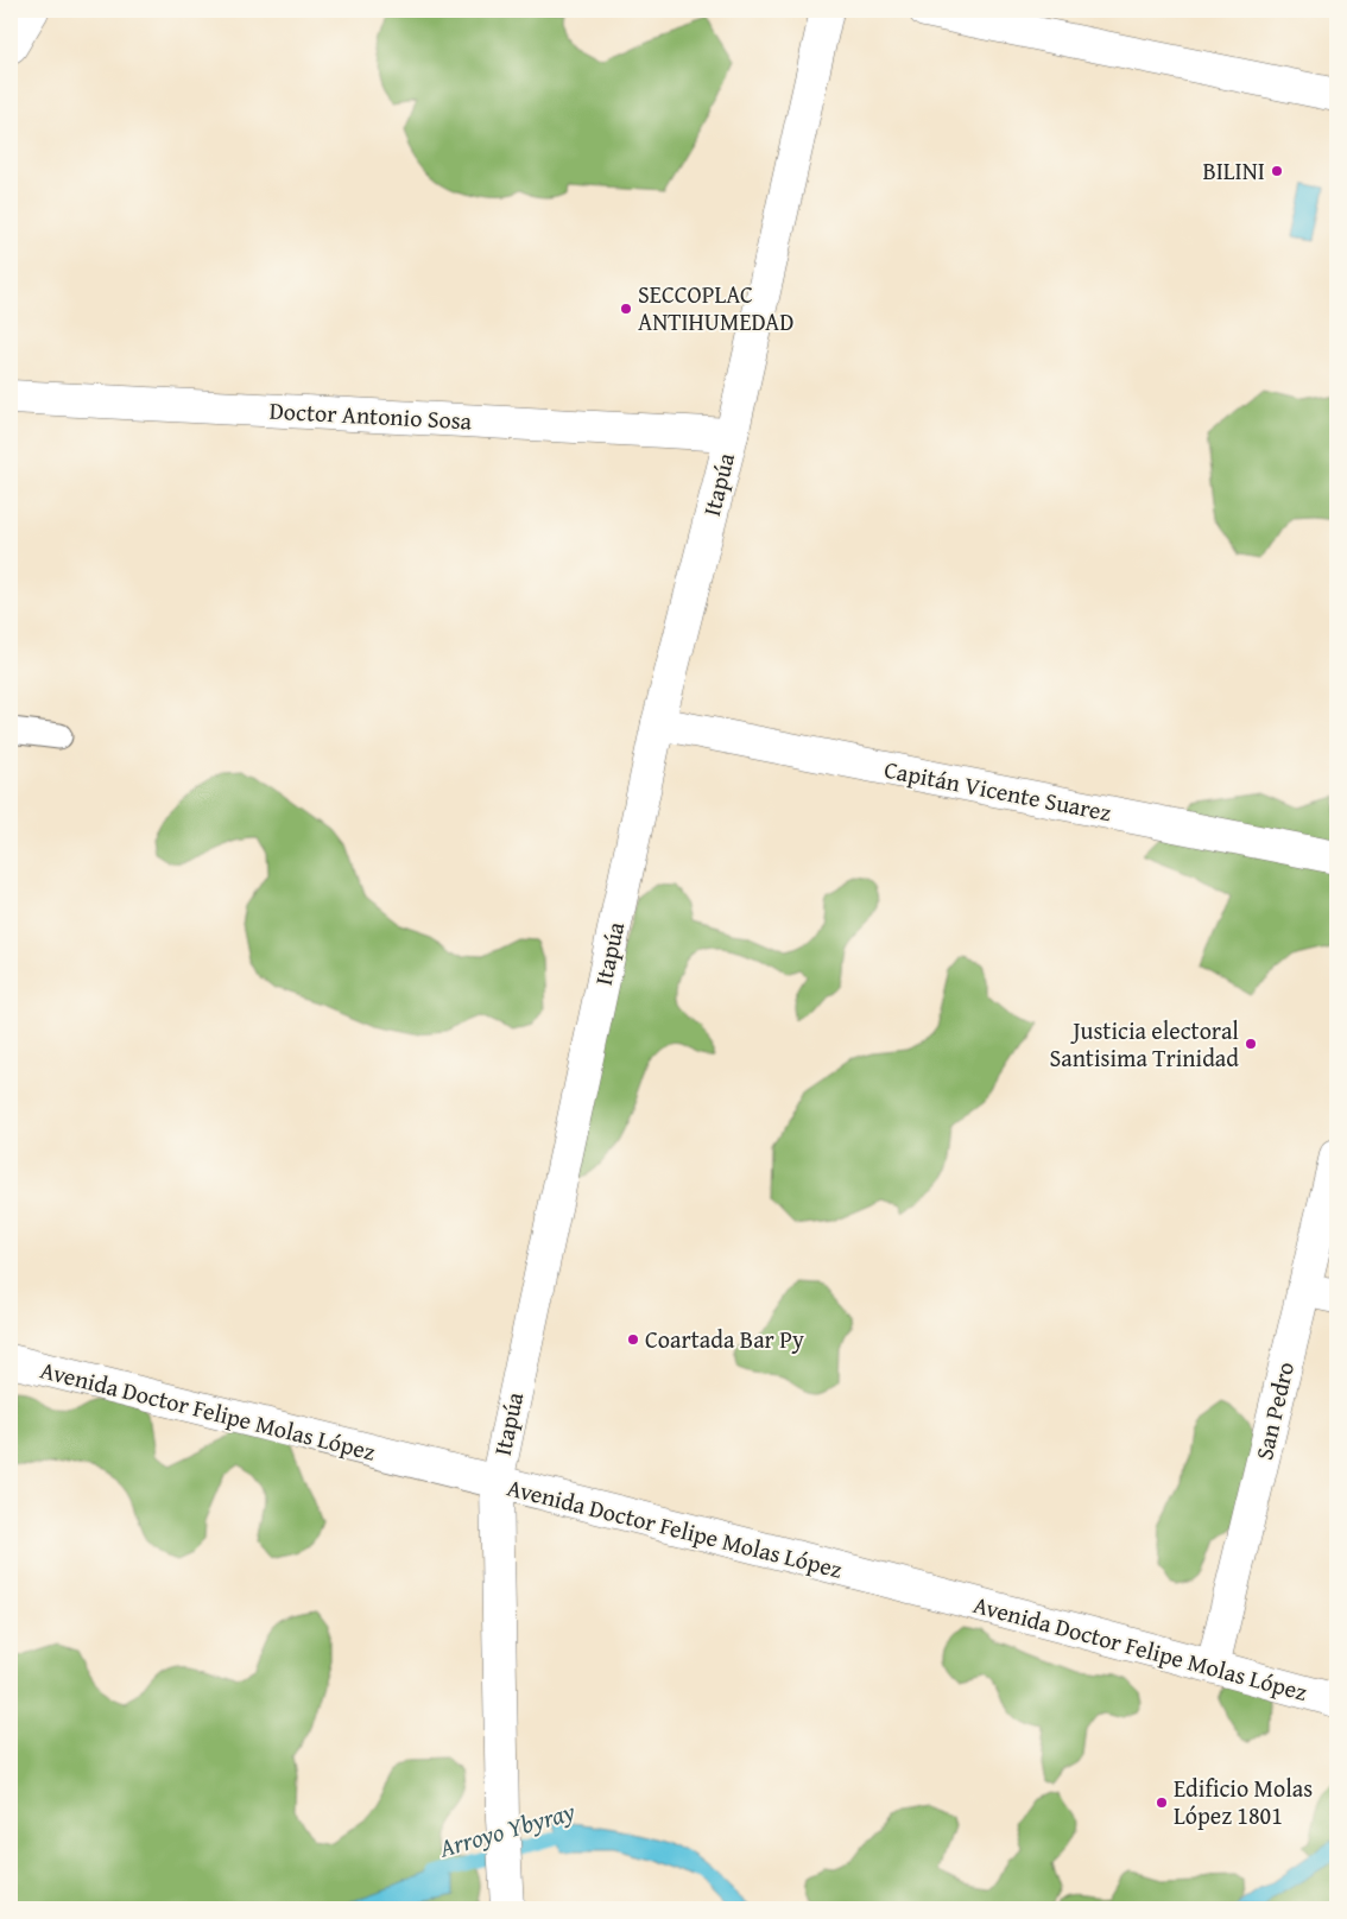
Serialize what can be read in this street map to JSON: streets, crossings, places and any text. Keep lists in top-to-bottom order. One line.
{"streets":{"street":["Doctor Antonio Sosa","Itapúa","Capitán Vicente Suarez","Avenida Doctor Felipe Molas López","San Pedro"]},"crossings":[["Doctor Antonio Sosa","Itapúa"],["Itapúa","Capitán Vicente Suarez"],["Itapúa","Avenida Doctor Felipe Molas López"],["Avenida Doctor Felipe Molas López","San Pedro"]],"water":["Arroyo Ybyray"],"places":["BILINI","SECCOPLAC ANTIHUMEDAD","Justicia electoral Santisima Trinidad","Coartada Bar Py","Edificio Molas López 1801"]}
